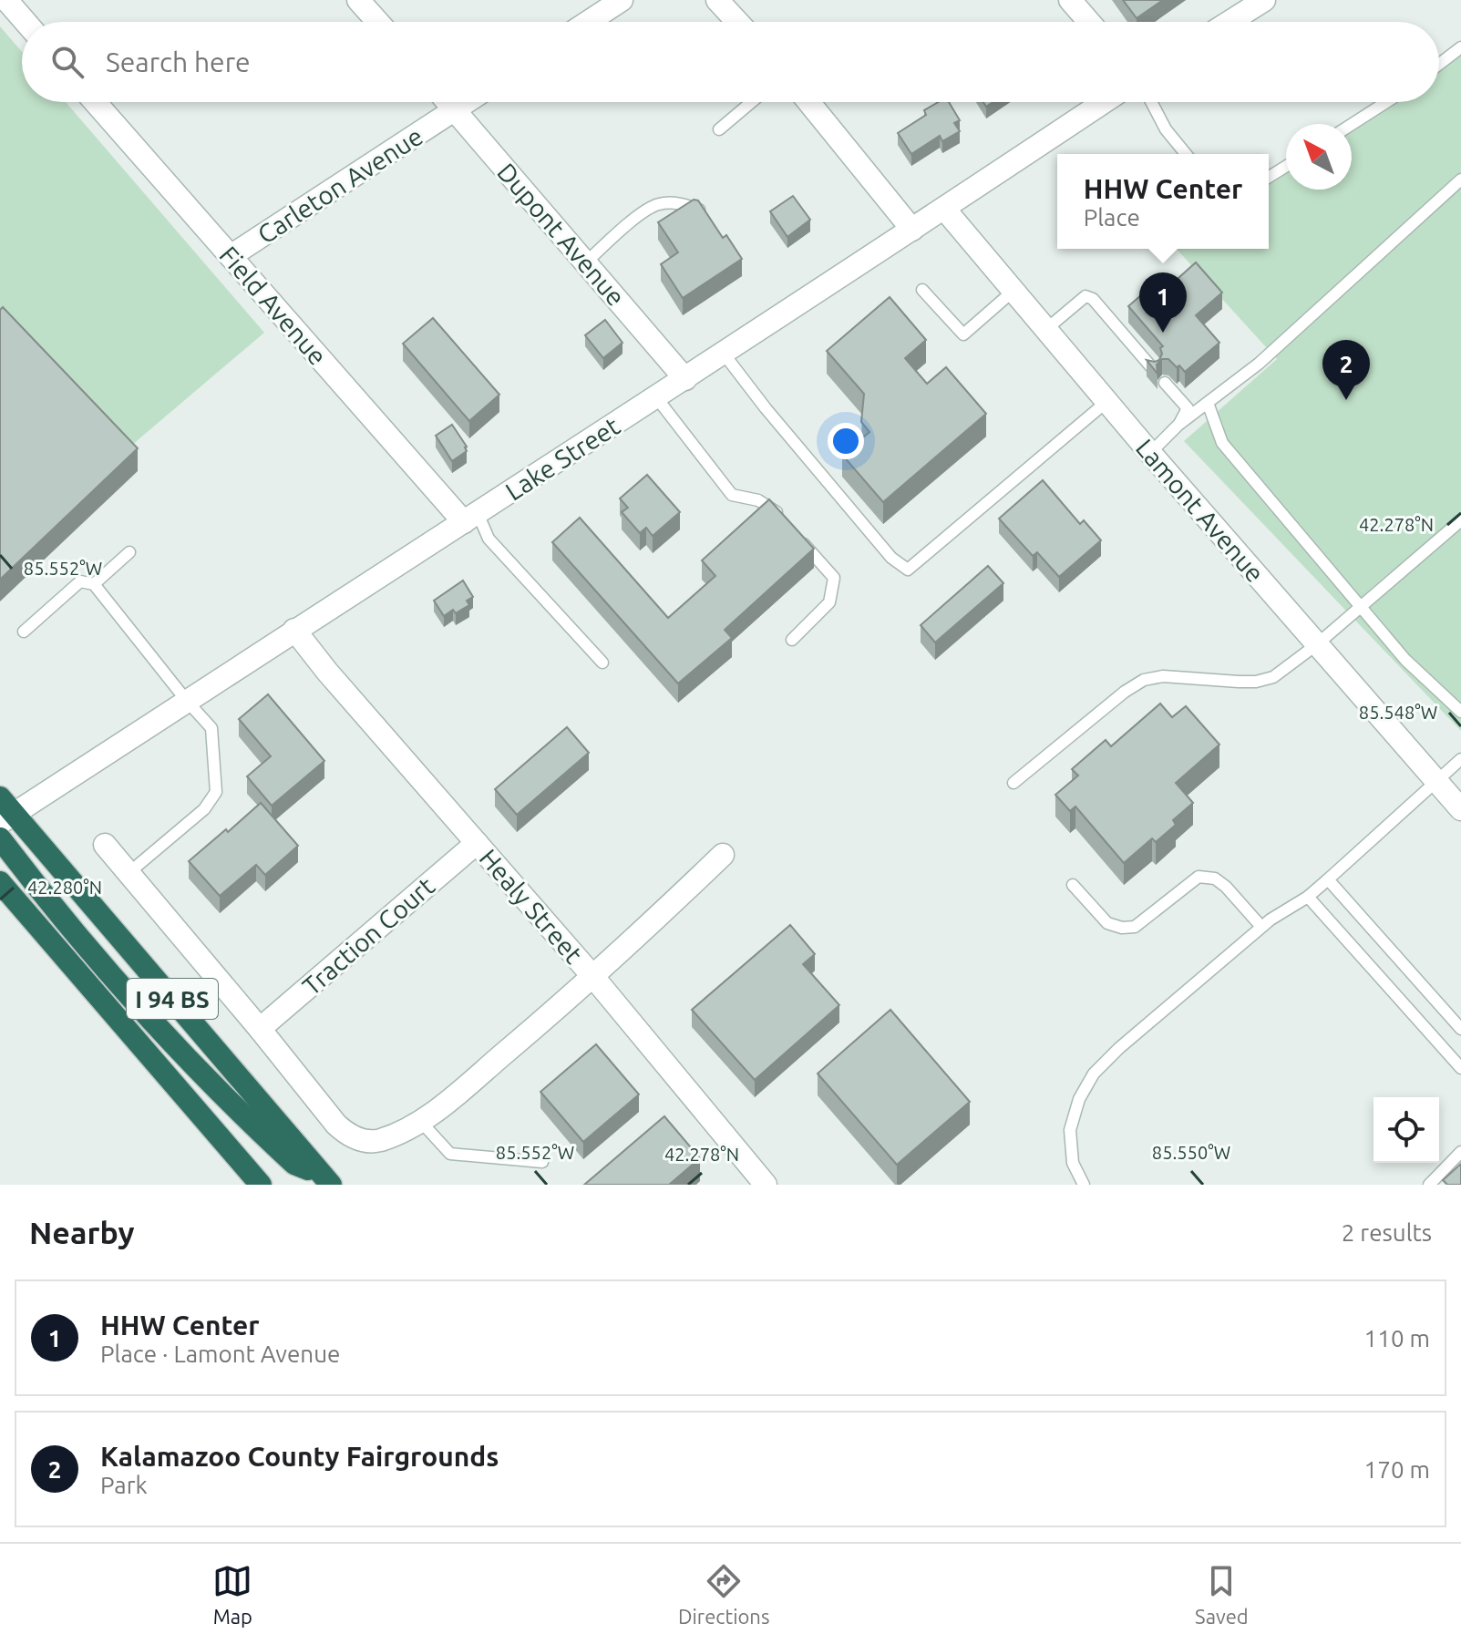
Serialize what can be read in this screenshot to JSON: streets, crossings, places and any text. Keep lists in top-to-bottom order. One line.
{"streets":{"highway":["I 94 BS"],"street":["Carleton Avenue","Dupont Avenue","Field Avenue","Lake Street","Lamont Avenue","Healy Street","Traction Court"]},"crossings":[["Carleton Avenue","Dupont Avenue"],["Carleton Avenue","Field Avenue"],["Dupont Avenue","Lake Street"],["Field Avenue","Lake Street"],["Lake Street","Lamont Avenue"],["Lake Street","Healy Street"],["Lake Street","I 94 BS"],["Healy Street","Traction Court"]],"north":"top left","page":{"search":"Search here","popup":["HHW Center","Place"],"pins":["1","2"],"heading":["Nearby","2 results"],"list":[{"mark":"1","name":"HHW Center","note":"Place · Lamont Avenue","value":"110 m"},{"mark":"2","name":"Kalamazoo County Fairgrounds","note":"Park","value":"170 m"}],"nav":["Map","Directions","Saved"]},"coordinates":["42.278°N","85.552°W","85.548°W","42.280°N","85.550°W"]}
